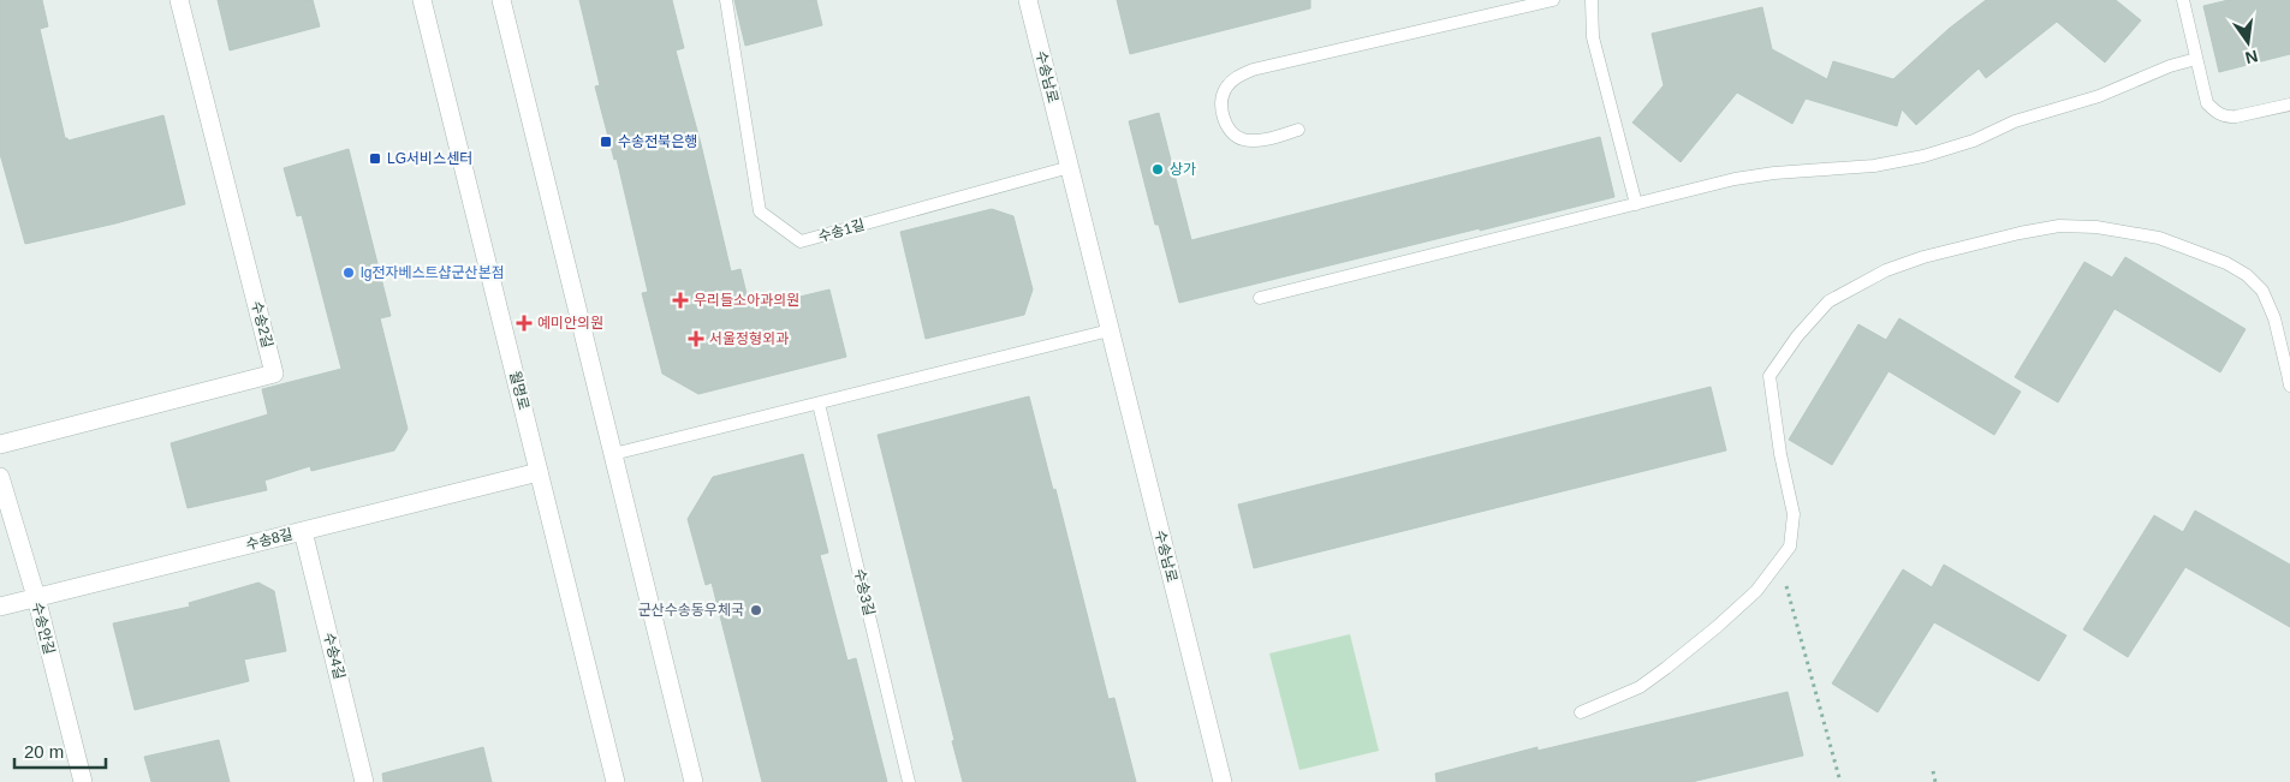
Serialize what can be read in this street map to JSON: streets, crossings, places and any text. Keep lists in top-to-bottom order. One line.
{"streets":{"street":["수송남로","수송2길","월명로","수송8길","수송안길","수송4길"],"lane":["수송1길","수송3길"]},"crossings":[["수송남로","수송1길"],["월명로","수송8길"],["수송8길","수송안길"],["수송8길","수송4길"]],"places":{"transit":["수송전북은행","LG서비스센터"],"other":["상가","lg전자베스트샵군산본점","군산수송동우체국"],"health":["우리들소아과의원","예미안의원","서울정형외과"]},"scale_bar":"20 m","north":"bottom"}
